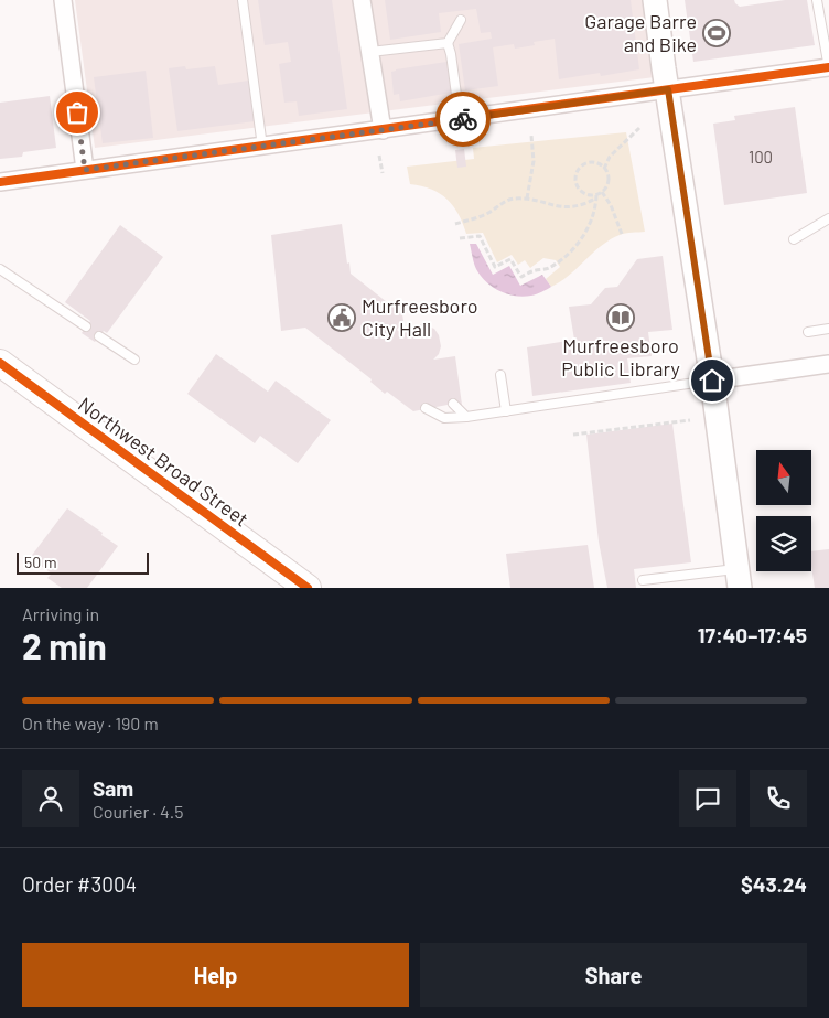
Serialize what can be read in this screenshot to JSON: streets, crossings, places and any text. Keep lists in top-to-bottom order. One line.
{"streets":{"main road":["Northwest Broad Street"]},"places":{"sports":["Garage Barre and Bike"],"public building":["Murfreesboro City Hall"],"library":["Murfreesboro Public Library"]},"house_numbers":["100"],"scale_bar":"50 m","north":"top","page":{"scale":"50 m","heading":["2 min","Arriving in","17:40–17:45"],"panel":["Sam","Courier · 4.5","Order #3004","$43.24"],"bar":"On the way · 190 m","buttons":["Help","Share"]}}
